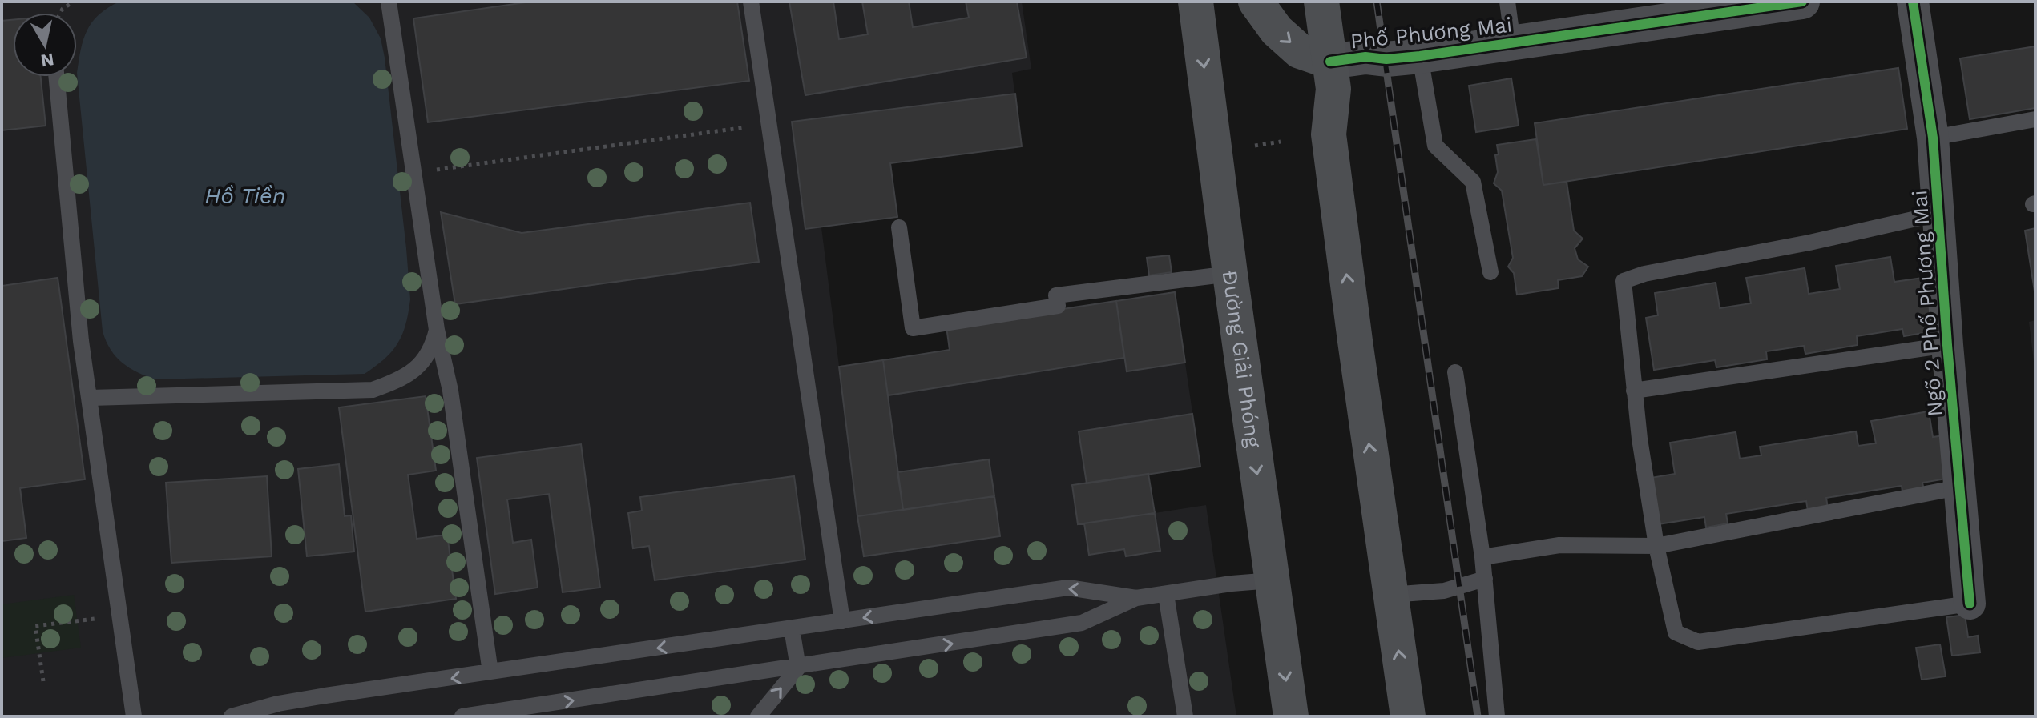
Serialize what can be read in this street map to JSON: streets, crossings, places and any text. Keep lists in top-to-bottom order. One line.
{"streets":{"main road":["Đường Giải Phóng"],"street":["Phố Phương Mai","Ngõ 2 Phố Phương Mai"]},"water":["Hồ Tiền"],"north":"bottom"}
